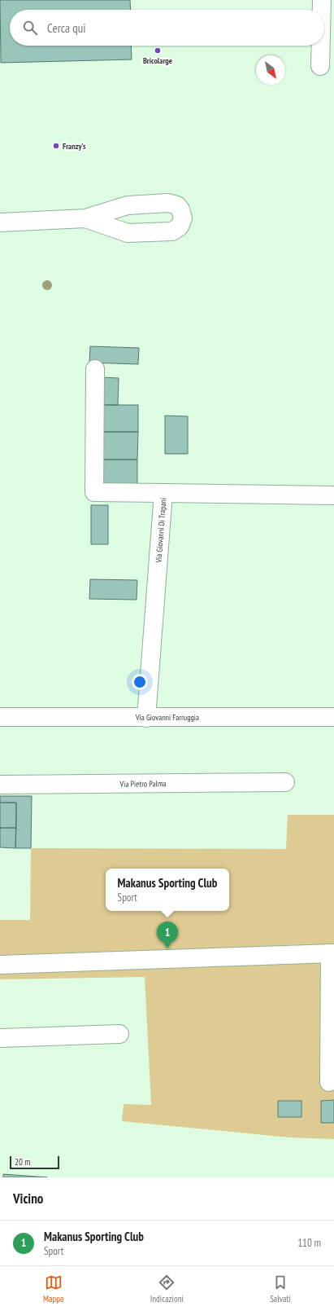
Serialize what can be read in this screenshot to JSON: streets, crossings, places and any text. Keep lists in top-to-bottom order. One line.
{"streets":{"street":["Via Giovanni Di Trapani","Via Giovanni Farruggia","Via Pietro Palma"]},"crossings":[["Via Giovanni Di Trapani","Via Giovanni Farruggia"]],"places":["Bricolarge","Franzy's"],"scale_bar":"20 m","north":"bottom right","page":{"search":"Cerca qui","popup":["Makanus Sporting Club","Sport"],"pins":"1","scale":"20 m","heading":"Vicino","list":[{"mark":"1","name":"Makanus Sporting Club","note":"Sport","value":"110 m"}],"nav":["Mappa","Indicazioni","Salvati"]}}
